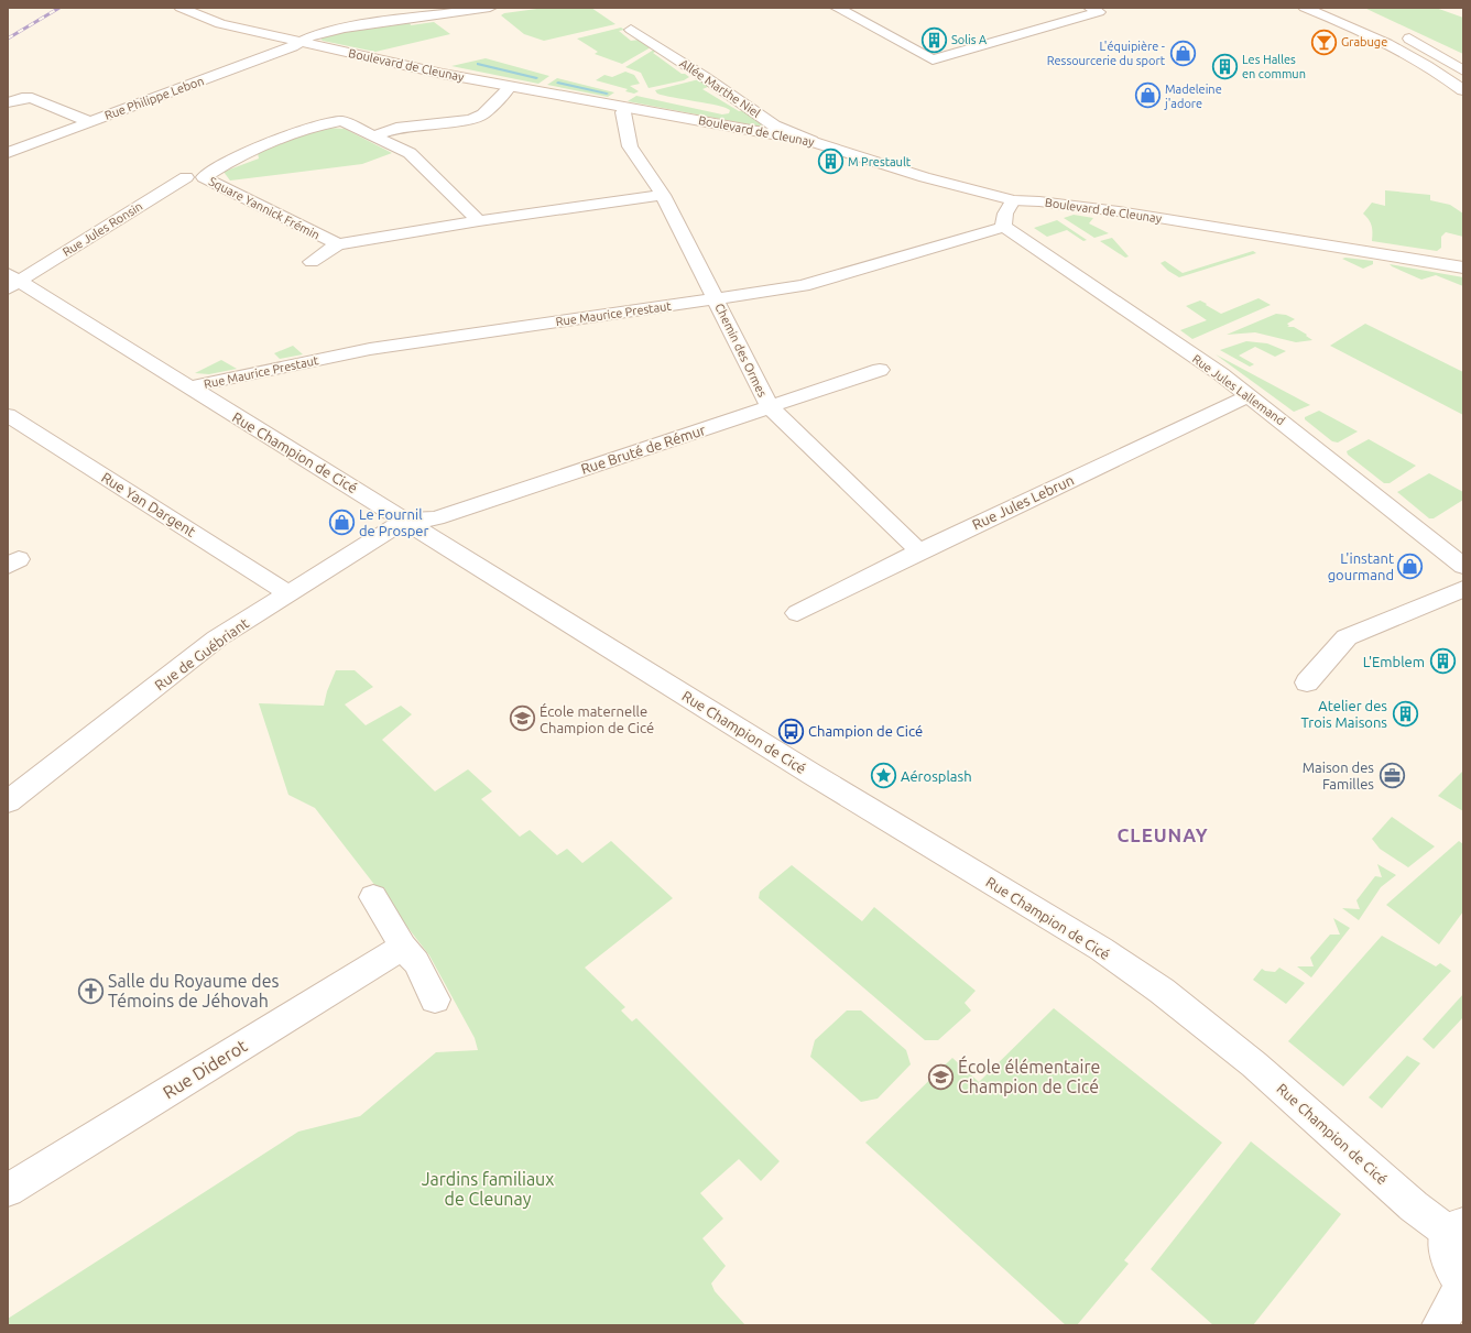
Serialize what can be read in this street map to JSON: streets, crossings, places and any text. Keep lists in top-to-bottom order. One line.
{"streets":{"street":["Boulevard de Cleunay","Allée Marthe Niel","Rue Philippe Lebon","Square Yannick Frémin","Rue Jules Ronsin","Rue Maurice Prestaut","Chemin des Ormes","Rue Jules Lallemand","Rue Bruté de Rémur","Rue Champion de Cicé","Rue Jules Lebrun","Rue Yan Dargent","Rue de Guébriant","Rue Diderot"]},"crossings":[["Boulevard de Cleunay","Allée Marthe Niel"],["Boulevard de Cleunay","Rue Philippe Lebon"],["Boulevard de Cleunay","Chemin des Ormes"],["Square Yannick Frémin","Chemin des Ormes"],["Rue Jules Ronsin","Rue Champion de Cicé"],["Rue Maurice Prestaut","Chemin des Ormes"],["Rue Maurice Prestaut","Rue Jules Lallemand"],["Rue Maurice Prestaut","Rue Champion de Cicé"],["Chemin des Ormes","Rue Bruté de Rémur"],["Chemin des Ormes","Rue Jules Lebrun"],["Rue Jules Lallemand","Rue Jules Lebrun"],["Rue Bruté de Rémur","Rue Champion de Cicé"],["Rue Bruté de Rémur","Rue de Guébriant"],["Rue Champion de Cicé","Rue de Guébriant"],["Rue Yan Dargent","Rue de Guébriant"]],"districts":["CLEUNAY"],"parks":["Jardins familiaux de Cleunay"],"places":{"building":["Solis A","Les Halles en commun","M Prestault","L'Emblem","Atelier des Trois Maisons"],"bar":["Grabuge"],"shop":["L'équipière - Ressourcerie du sport","Madeleine j'adore","Le Fournil de Prosper","L'instant gourmand"],"school or university":["École maternelle Champion de Cicé","École élémentaire Champion de Cicé"],"bus stop":["Champion de Cicé"],"office":["Maison des Familles"],"place":["Aérosplash"],"church":["Salle du Royaume des Témoins de Jéhovah"]}}
